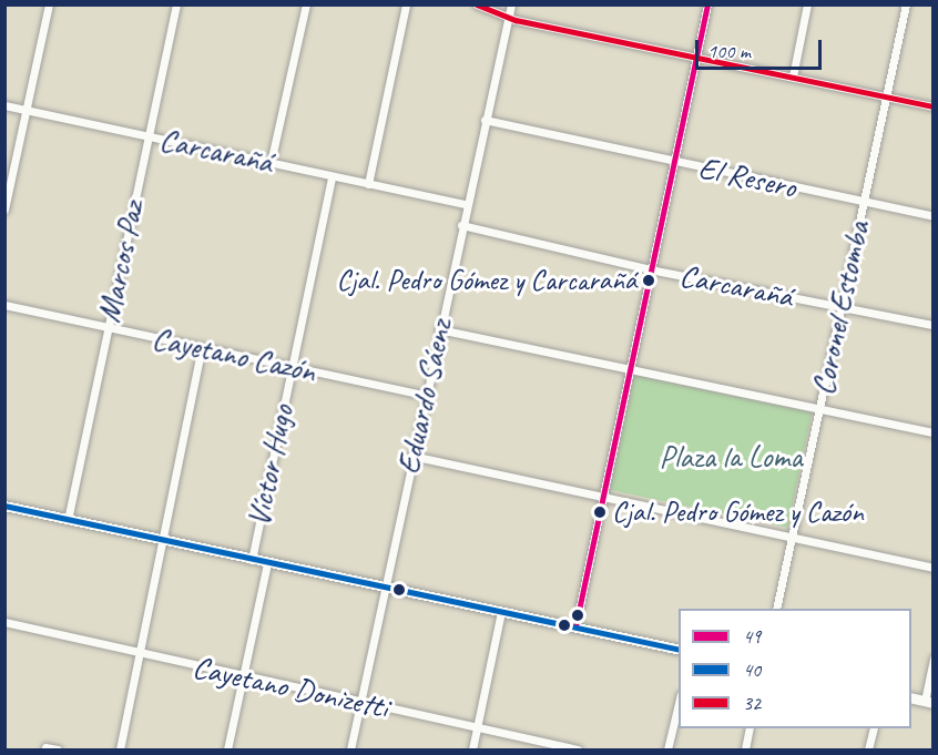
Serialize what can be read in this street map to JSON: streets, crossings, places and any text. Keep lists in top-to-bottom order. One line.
{"streets":{"street":["Carcarañá","El Resero","Marcos Paz","Coronel Estomba","Cayetano Cazón","Eduardo Sáenz","Víctor Hugo","Cayetano Donizetti"]},"crossings":[["Carcarañá","Marcos Paz"],["Carcarañá","Coronel Estomba"],["Carcarañá","Eduardo Sáenz"],["Carcarañá","Víctor Hugo"],["El Resero","Coronel Estomba"],["El Resero","Eduardo Sáenz"],["Marcos Paz","Cayetano Cazón"],["Cayetano Cazón","Eduardo Sáenz"],["Cayetano Cazón","Víctor Hugo"],["Eduardo Sáenz","Cayetano Donizetti"],["Víctor Hugo","Cayetano Donizetti"]],"parks":["Plaza la Loma"],"places":["Cjal. Pedro Gómez y Carcarañá","Cjal. Pedro Gómez y Cazón"],"lines":["transit line 49","transit line 32","transit line 40"],"legend":["49","40","32"],"scale_bar":"100 m"}
